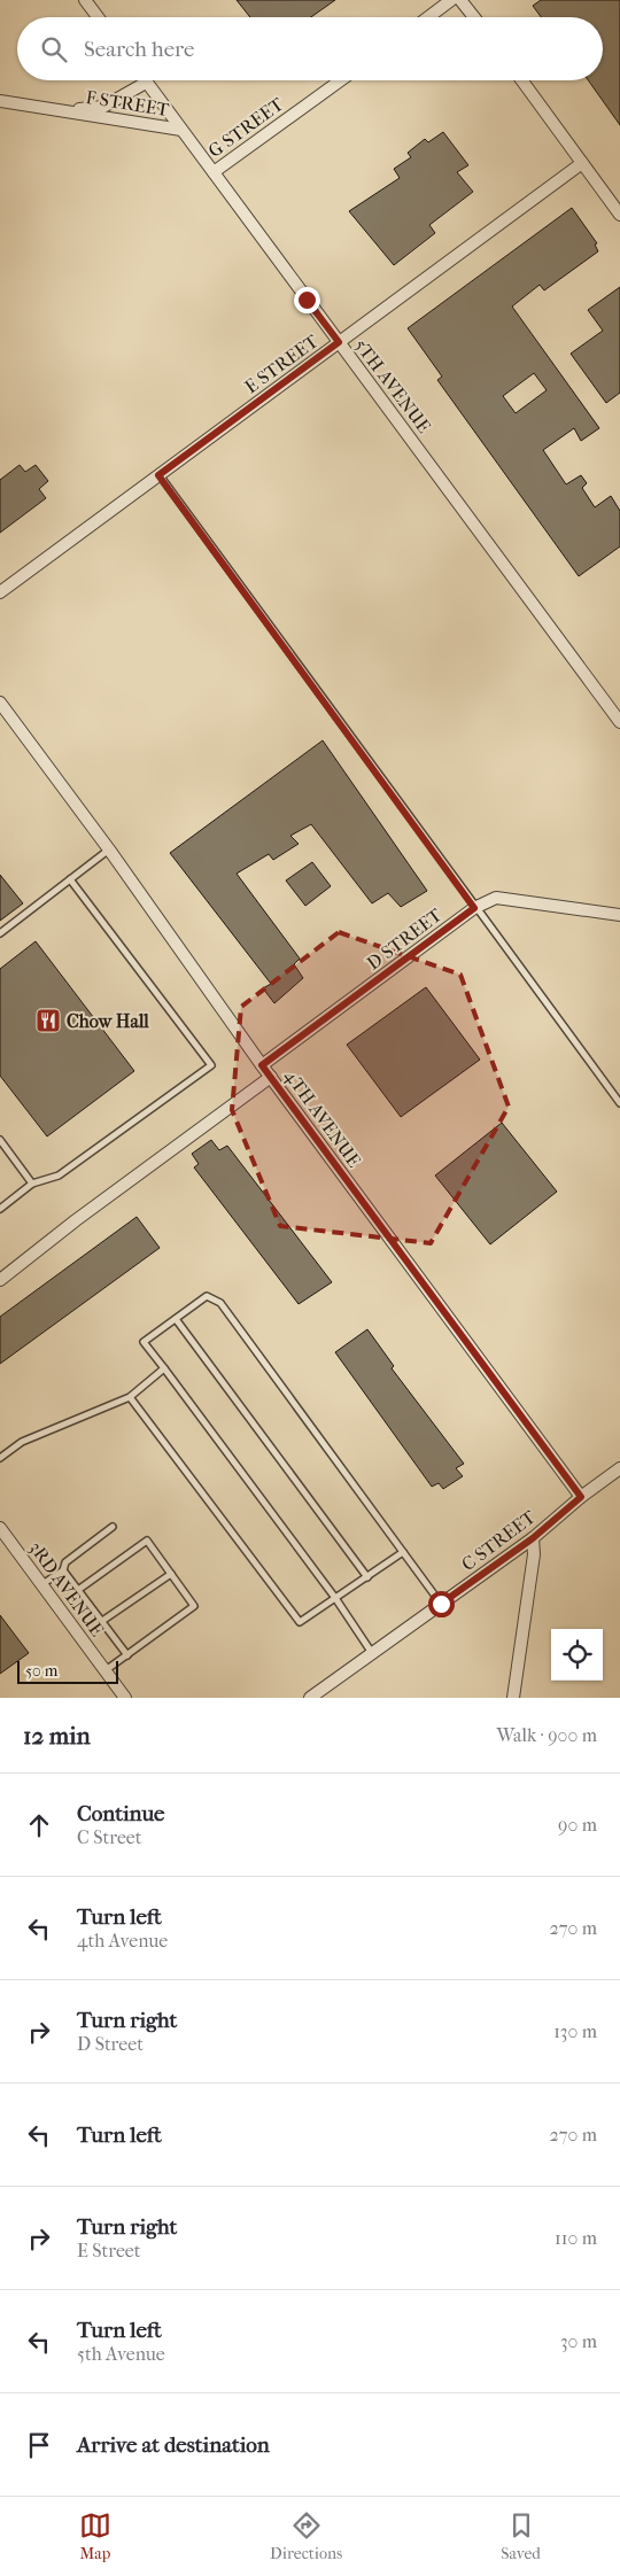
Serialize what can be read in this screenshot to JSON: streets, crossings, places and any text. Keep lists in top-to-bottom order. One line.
{"streets":{"street":["F STREET","G STREET","E STREET","5TH AVENUE","D STREET","4TH AVENUE","C STREET","3RD AVENUE"]},"crossings":[["F STREET","5TH AVENUE"],["G STREET","5TH AVENUE"],["E STREET","5TH AVENUE"],["D STREET","4TH AVENUE"],["4TH AVENUE","C STREET"]],"places":{"restaurant":["Chow Hall"]},"scale_bar":"50 m","page":{"search":"Search here","scale":"50 m","heading":["12 min","Walk · 900 m"],"list":[["Continue","C Street","90 m"],["Turn left","4th Avenue","270 m"],["Turn right","D Street","130 m"],["Turn left","270 m"],["Turn right","E Street","110 m"],["Turn left","5th Avenue","30 m"],"Arrive at destination"],"nav":["Map","Directions","Saved"]}}
